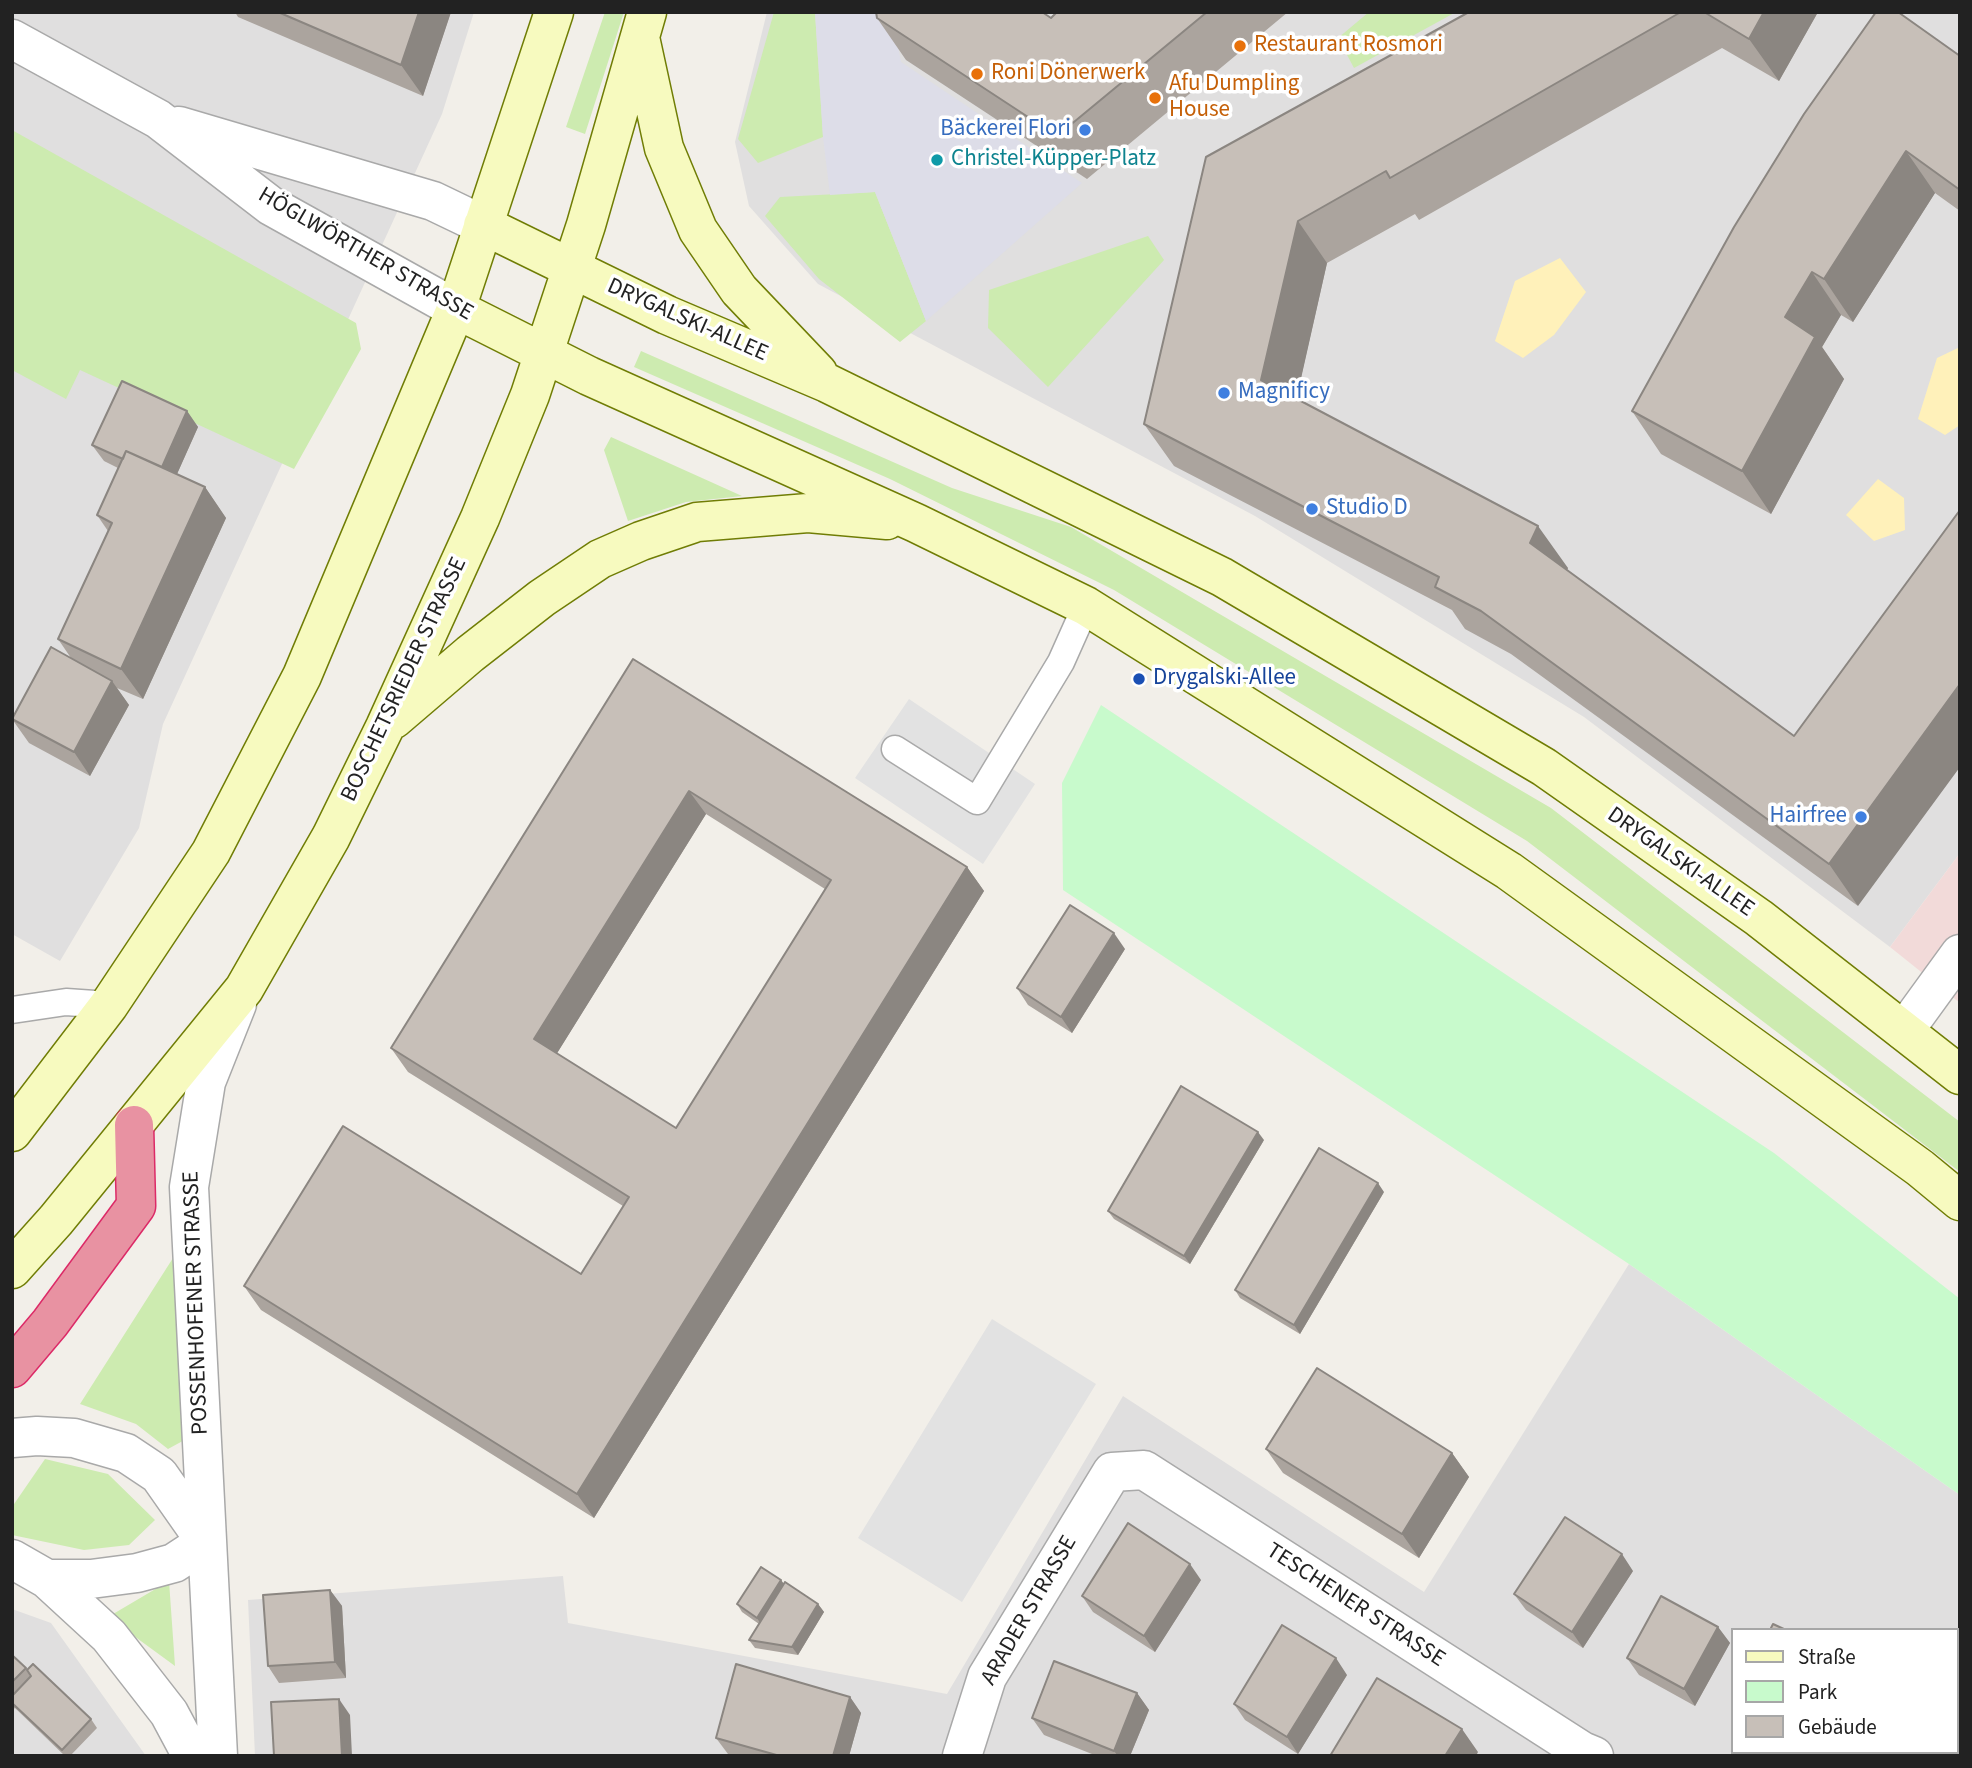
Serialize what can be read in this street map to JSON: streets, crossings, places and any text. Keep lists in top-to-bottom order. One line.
{"streets":{"main road":["HÖGLWÖRTHER STRASSE","DRYGALSKI-ALLEE","BOSCHETSRIEDER STRASSE"],"street":["POSSENHOFENER STRASSE","TESCHENER STRASSE","ARADER STRASSE"]},"crossings":[["HÖGLWÖRTHER STRASSE","DRYGALSKI-ALLEE"],["HÖGLWÖRTHER STRASSE","BOSCHETSRIEDER STRASSE"],["DRYGALSKI-ALLEE","BOSCHETSRIEDER STRASSE"],["BOSCHETSRIEDER STRASSE","POSSENHOFENER STRASSE"],["TESCHENER STRASSE","ARADER STRASSE"]],"places":["Restaurant Rosmori","Roni Dönerwerk","Afu Dumpling House","Bäckerei Flori","Christel-Küpper-Platz","Magnificy","Studio D","Drygalski-Allee","Hairfree"],"legend":["Straße","Park","Gebäude"]}
